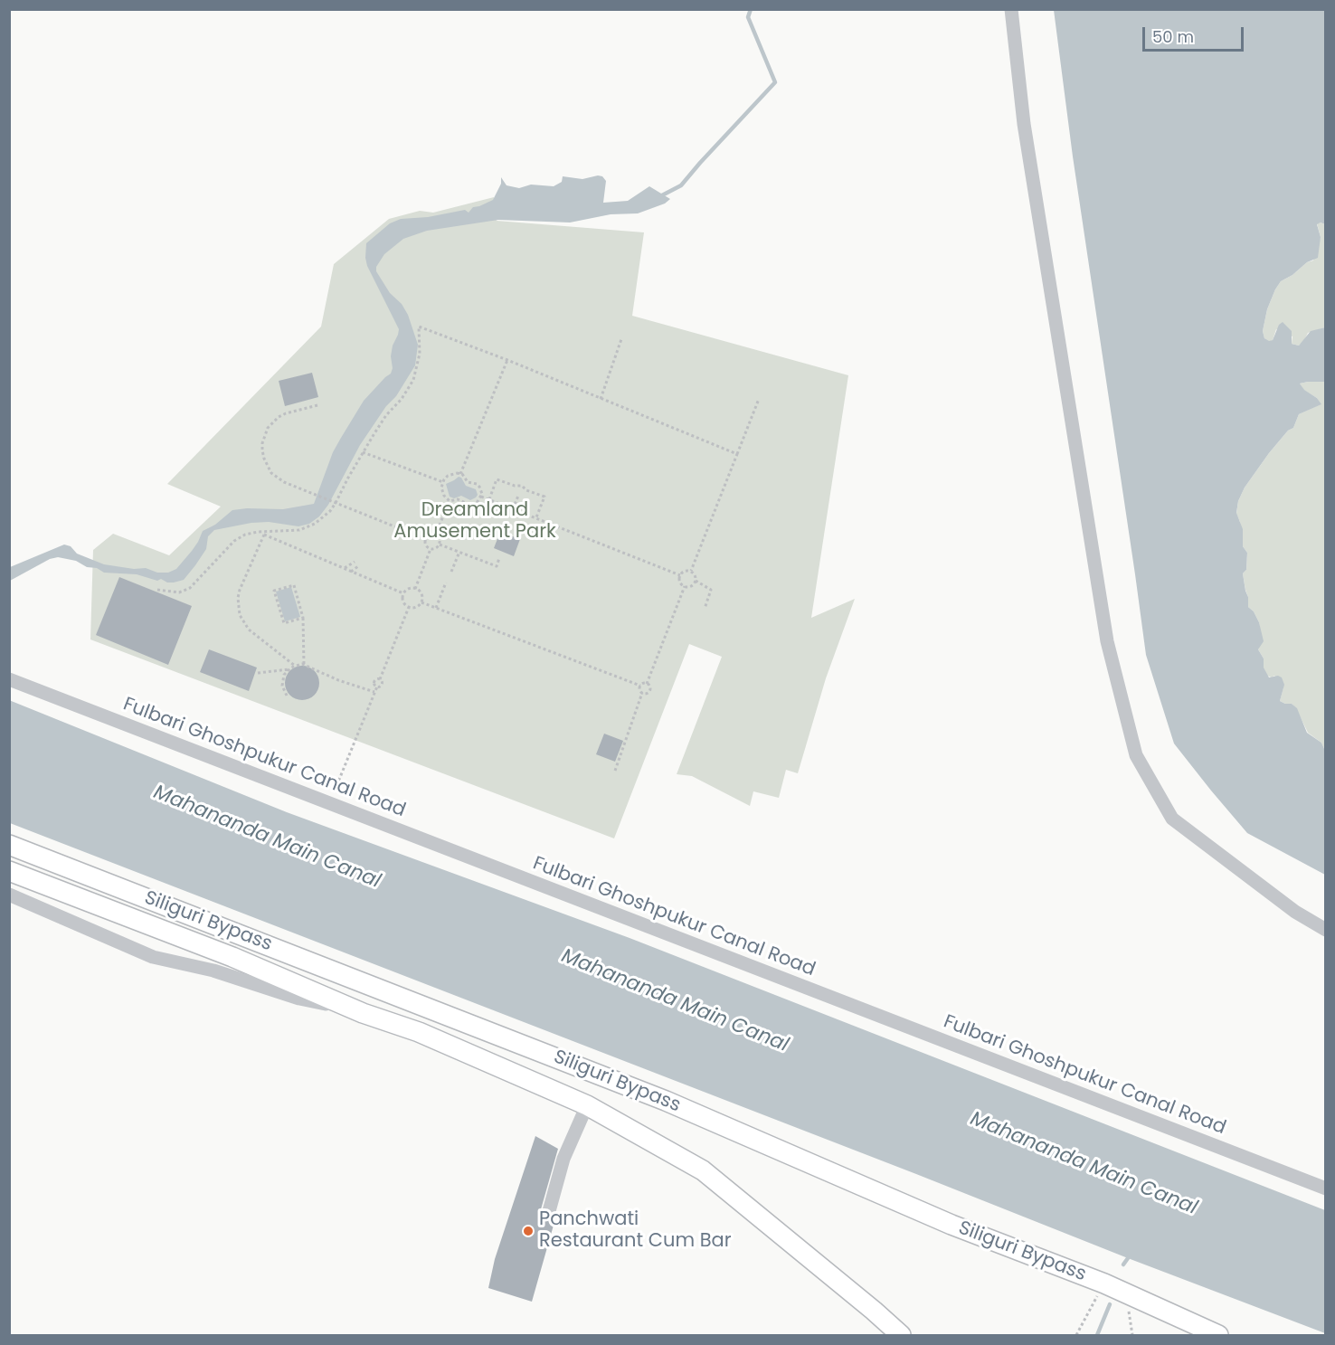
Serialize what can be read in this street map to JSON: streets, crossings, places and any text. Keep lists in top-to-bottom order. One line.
{"streets":{"highway":["Siliguri Bypass"],"street":["Fulbari Ghoshpukur Canal Road"]},"water":["Mahananda Main Canal"],"parks":["Dreamland Amusement Park"],"places":["Panchwati Restaurant Cum Bar"],"scale_bar":"50 m"}
